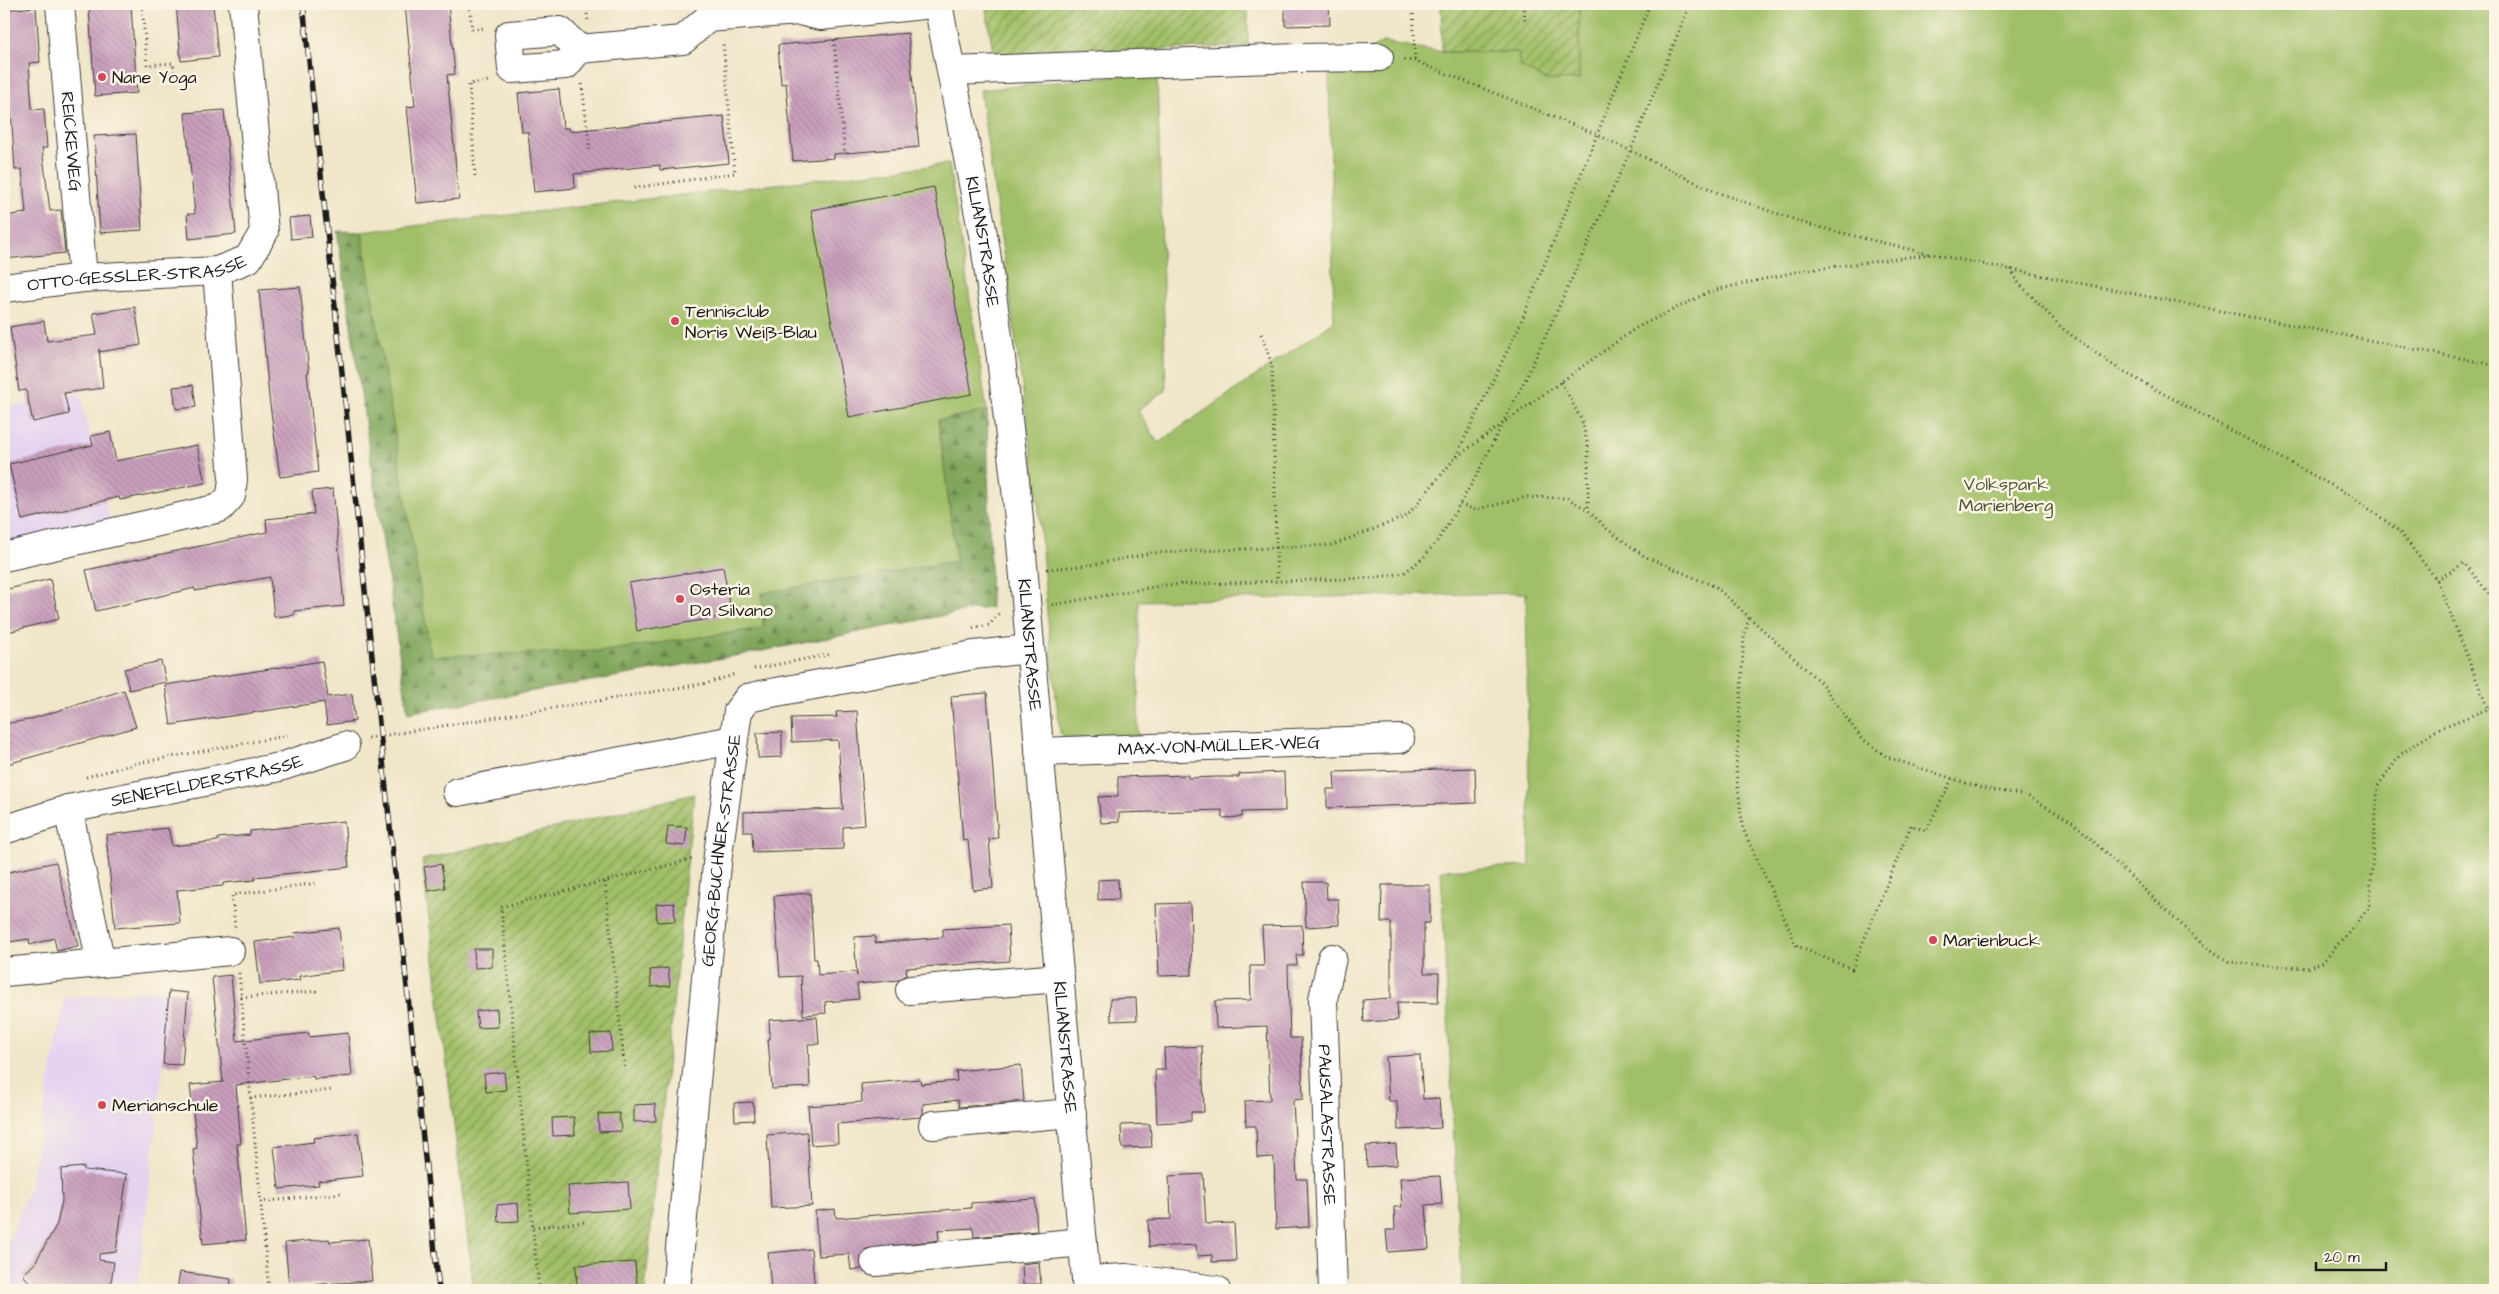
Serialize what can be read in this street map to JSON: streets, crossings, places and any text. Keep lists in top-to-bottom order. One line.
{"streets":{"street":["REICKEWEG","KILIANSTRASSE","OTTO-GESSLER-STRASSE","MAX-VON-MÜLLER-WEG","SENEFELDERSTRASSE","GEORG-BUCHNER-STRASSE","PAUSALASTRASSE"]},"crossings":[["REICKEWEG","OTTO-GESSLER-STRASSE"],["KILIANSTRASSE","MAX-VON-MÜLLER-WEG"],["KILIANSTRASSE","GEORG-BUCHNER-STRASSE"]],"parks":["Volkspark Marienberg"],"places":["Nane Yoga","Tennisclub Noris Weiß-Blau","Osteria Da Silvano","Marienbuck","Merianschule"],"scale_bar":"20 m"}
